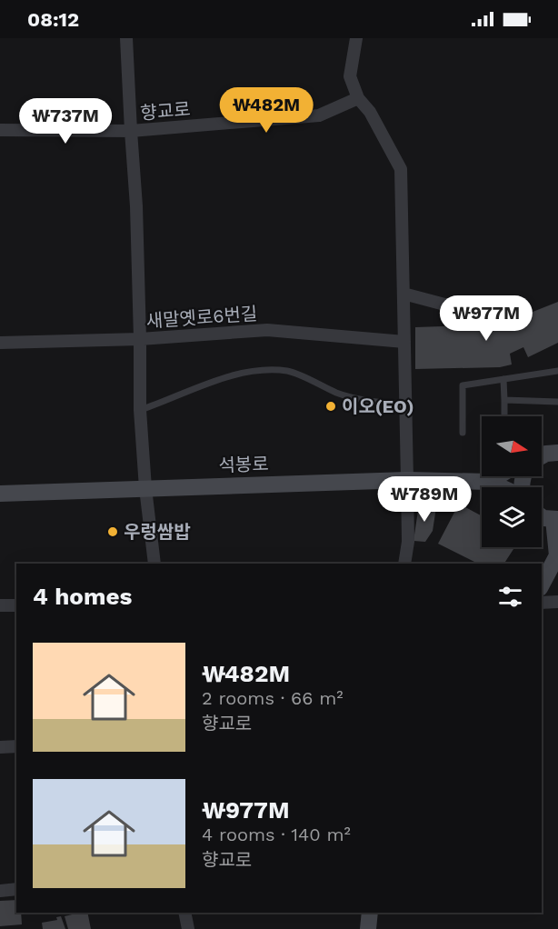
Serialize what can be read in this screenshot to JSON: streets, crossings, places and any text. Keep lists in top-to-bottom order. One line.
{"streets":{"main road":["석봉로"],"street":["향교로","새말옛로6번길"]},"crossings":[["향교로","새말옛로6번길"],["향교로","석봉로"]],"places":["이오(EO)","우렁쌈밥"],"north":"right","page":{"status":"08:12","price":["₩482M","₩737M","₩977M","₩789M"],"heading":"4 homes","list":[{"name":"₩482M","note":"2 rooms · 66 m² · 향교로"},{"name":"₩977M","note":"4 rooms · 140 m² · 향교로"}]}}
